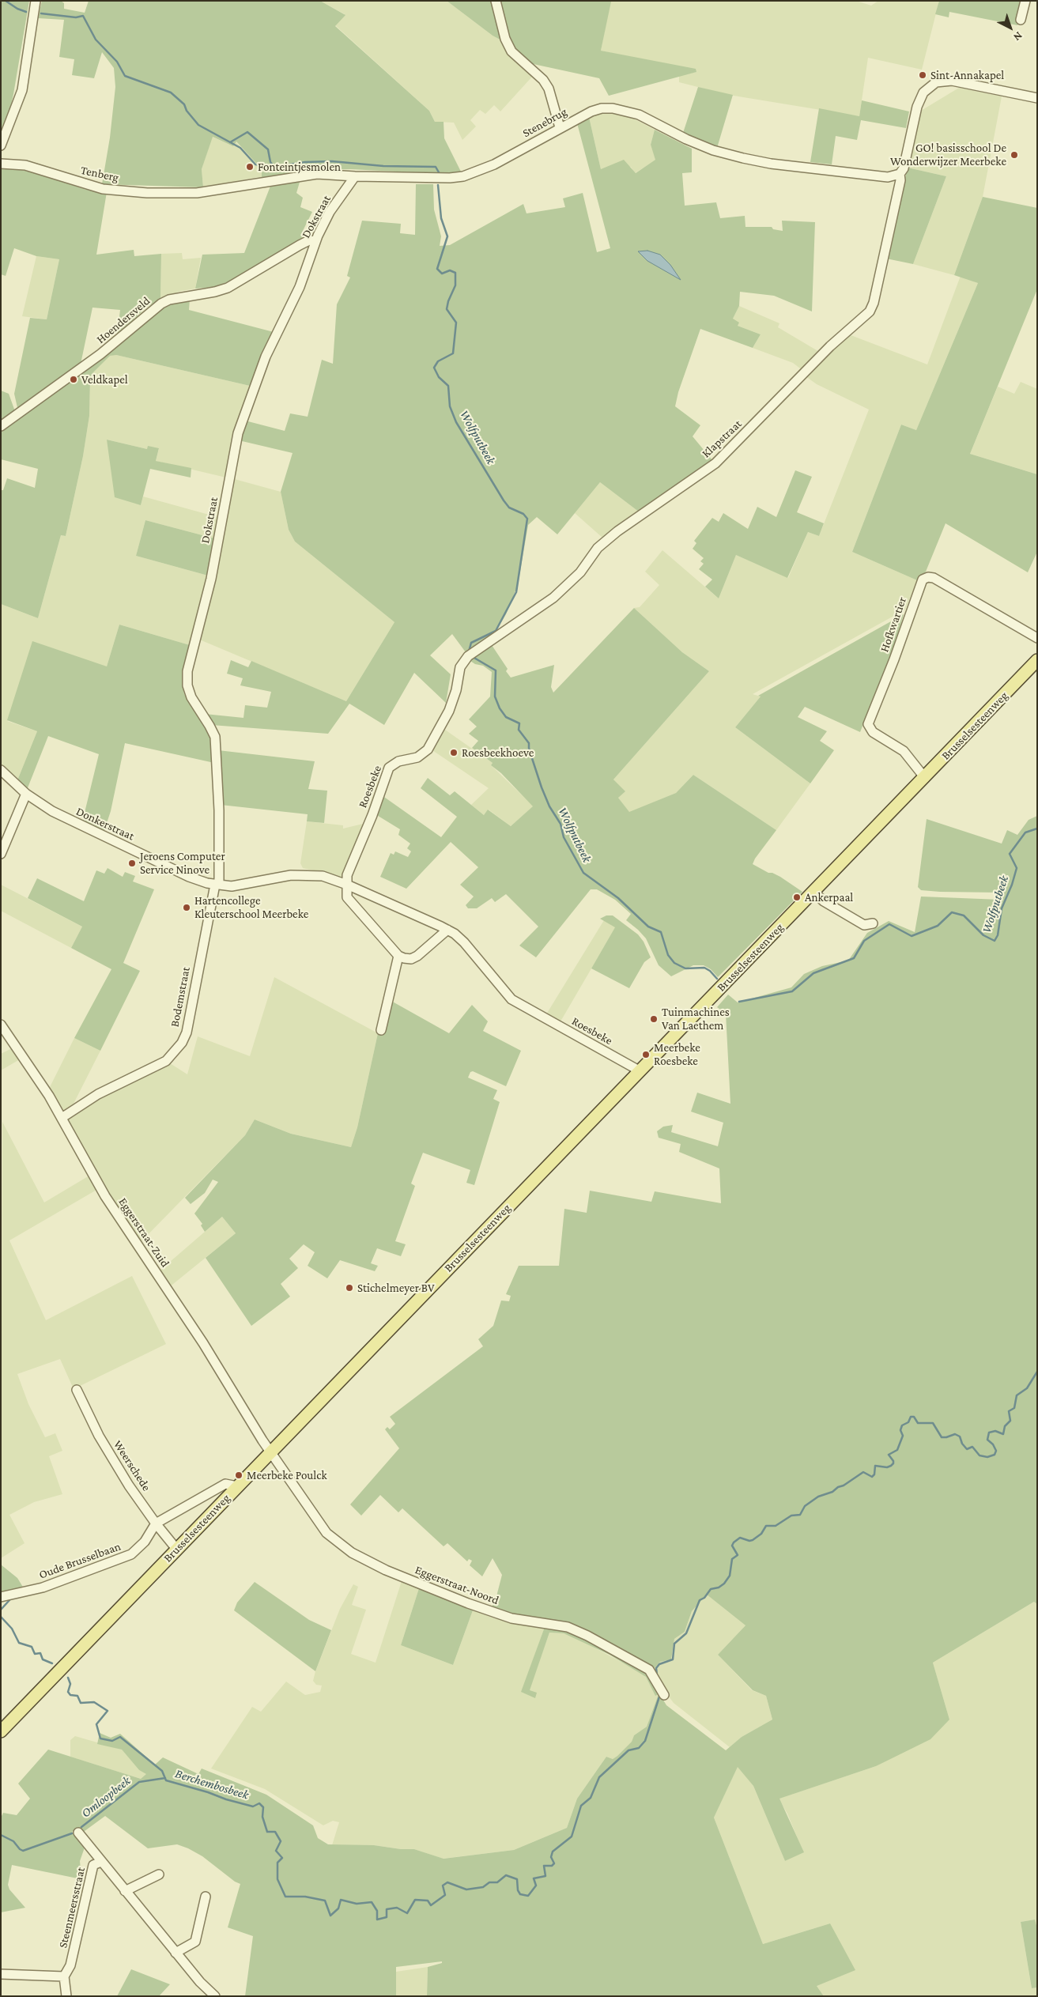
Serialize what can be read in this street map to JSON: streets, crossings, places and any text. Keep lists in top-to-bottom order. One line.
{"streets":{"main road":["Brusselsesteenweg"],"street":["Stenebrug","Tenberg","Dokstraat","Hoendersveld","Klapstraat","Hofkwartier","Roesbeke","Donkerstraat","Bodemstraat","Eggerstraat-Zuid","Weerschede","Oude Brusselbaan","Eggerstraat-Noord","Steenmeersstraat"]},"crossings":[["Stenebrug","Tenberg"],["Stenebrug","Dokstraat"],["Stenebrug","Klapstraat"],["Dokstraat","Hoendersveld"],["Dokstraat","Donkerstraat"],["Dokstraat","Bodemstraat"],["Klapstraat","Roesbeke"],["Hofkwartier","Brusselsesteenweg"],["Brusselsesteenweg","Roesbeke"],["Brusselsesteenweg","Eggerstraat-Zuid"],["Brusselsesteenweg","Weerschede"],["Brusselsesteenweg","Oude Brusselbaan"],["Brusselsesteenweg","Eggerstraat-Noord"],["Roesbeke","Donkerstraat"],["Donkerstraat","Bodemstraat"],["Bodemstraat","Eggerstraat-Zuid"],["Eggerstraat-Zuid","Eggerstraat-Noord"],["Weerschede","Oude Brusselbaan"]],"water":["Wolfputbeek","Berchembosbeek","Omloopbeek"],"places":["Sint-Annakapel","GO! basisschool De Wonderwijzer Meerbeke","Fonteintjesmolen","Veldkapel","Roesbeekhoeve","Jeroens Computer Service Ninove","Ankerpaal","Hartencollege Kleuterschool Meerbeke","Tuinmachines Van Laethem","Meerbeke Roesbeke","Stichelmeyer BV","Meerbeke Poulck"],"north":"bottom right"}
